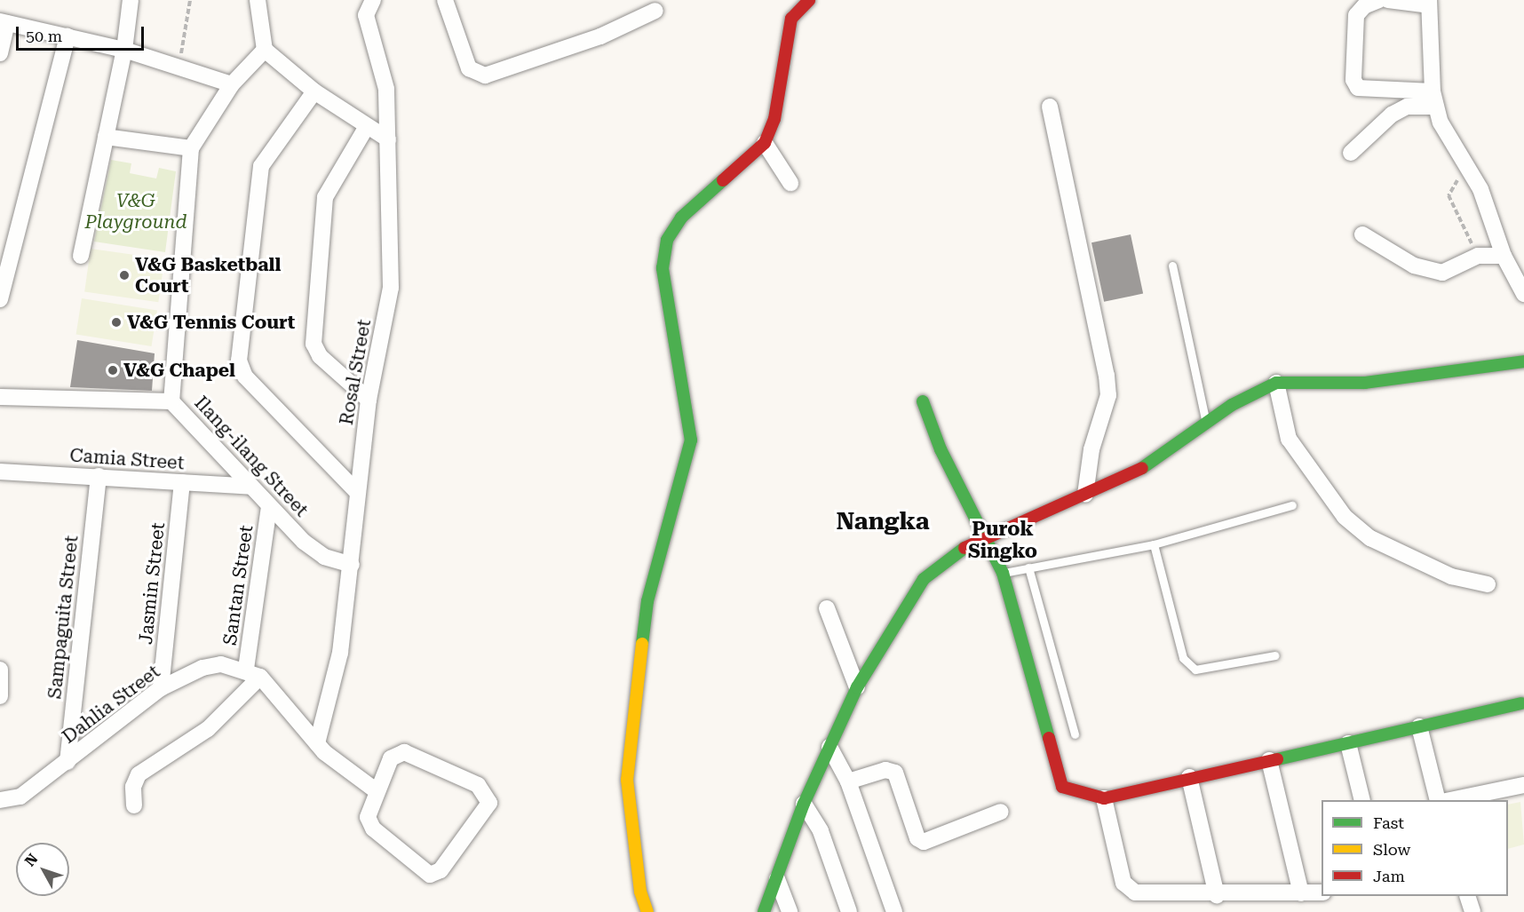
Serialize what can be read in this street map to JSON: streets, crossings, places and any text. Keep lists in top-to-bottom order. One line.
{"streets":{"street":["Rosal Street","Ilang-ilang Street","Camia Street","Jasmin Street","Santan Street","Sampaguita Street","Dahlia Street"]},"crossings":[["Rosal Street","Ilang-ilang Street"],["Ilang-ilang Street","Camia Street"],["Ilang-ilang Street","Santan Street"],["Camia Street","Jasmin Street"],["Camia Street","Sampaguita Street"],["Jasmin Street","Dahlia Street"],["Santan Street","Dahlia Street"],["Sampaguita Street","Dahlia Street"]],"districts":["Nangka","Purok Singko"],"parks":["V&G Playground"],"places":["V&G Basketball Court","V&G Tennis Court","V&G Chapel"],"legend":["Fast","Slow","Jam"],"scale_bar":"50 m","north":"top left"}
